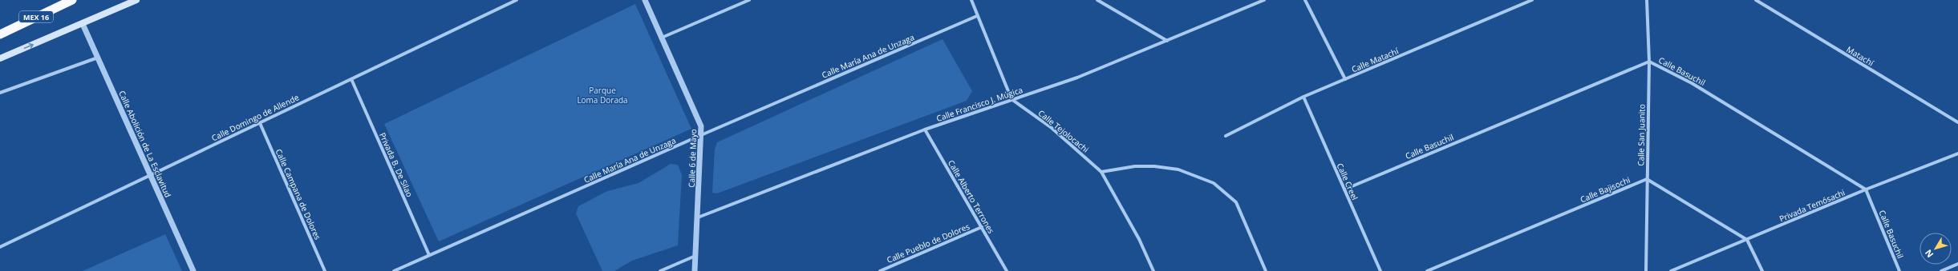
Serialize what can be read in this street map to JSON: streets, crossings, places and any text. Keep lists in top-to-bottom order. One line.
{"streets":{"highway":["MEX 16"],"street":["Calle María Ana de Unzaga","Matachí","Calle Matachí","Calle Basuchil","Calle Francisco J. Múgica","Calle Domingo de Allende","Calle Tejolocachi","Calle San Juanito","Calle Abolición de La Esclavitud","Calle 6 de Mayo","Privada B. De Silao","Calle Creel","Calle Bajisochi","Calle Campana de Dolores","Calle Alberto Terrones","Privada Temósachi","Calle Pueblo de Dolores"]},"crossings":[["Calle María Ana de Unzaga","Calle 6 de Mayo"],["Calle María Ana de Unzaga","Privada B. De Silao"],["Calle Matachí","Calle Creel"],["Calle Basuchil","Calle San Juanito"],["Calle Basuchil","Calle Creel"],["Calle Basuchil","Privada Temósachi"],["Calle Francisco J. Múgica","Calle Tejolocachi"],["Calle Francisco J. Múgica","Calle 6 de Mayo"],["Calle Francisco J. Múgica","Calle Alberto Terrones"],["Calle Domingo de Allende","Calle Abolición de La Esclavitud"],["Calle Domingo de Allende","Privada B. De Silao"],["Calle Domingo de Allende","Calle Campana de Dolores"],["Calle San Juanito","Calle Bajisochi"],["Calle Alberto Terrones","Calle Pueblo de Dolores"]],"parks":["Parque Loma Dorada"],"north":"bottom left"}
